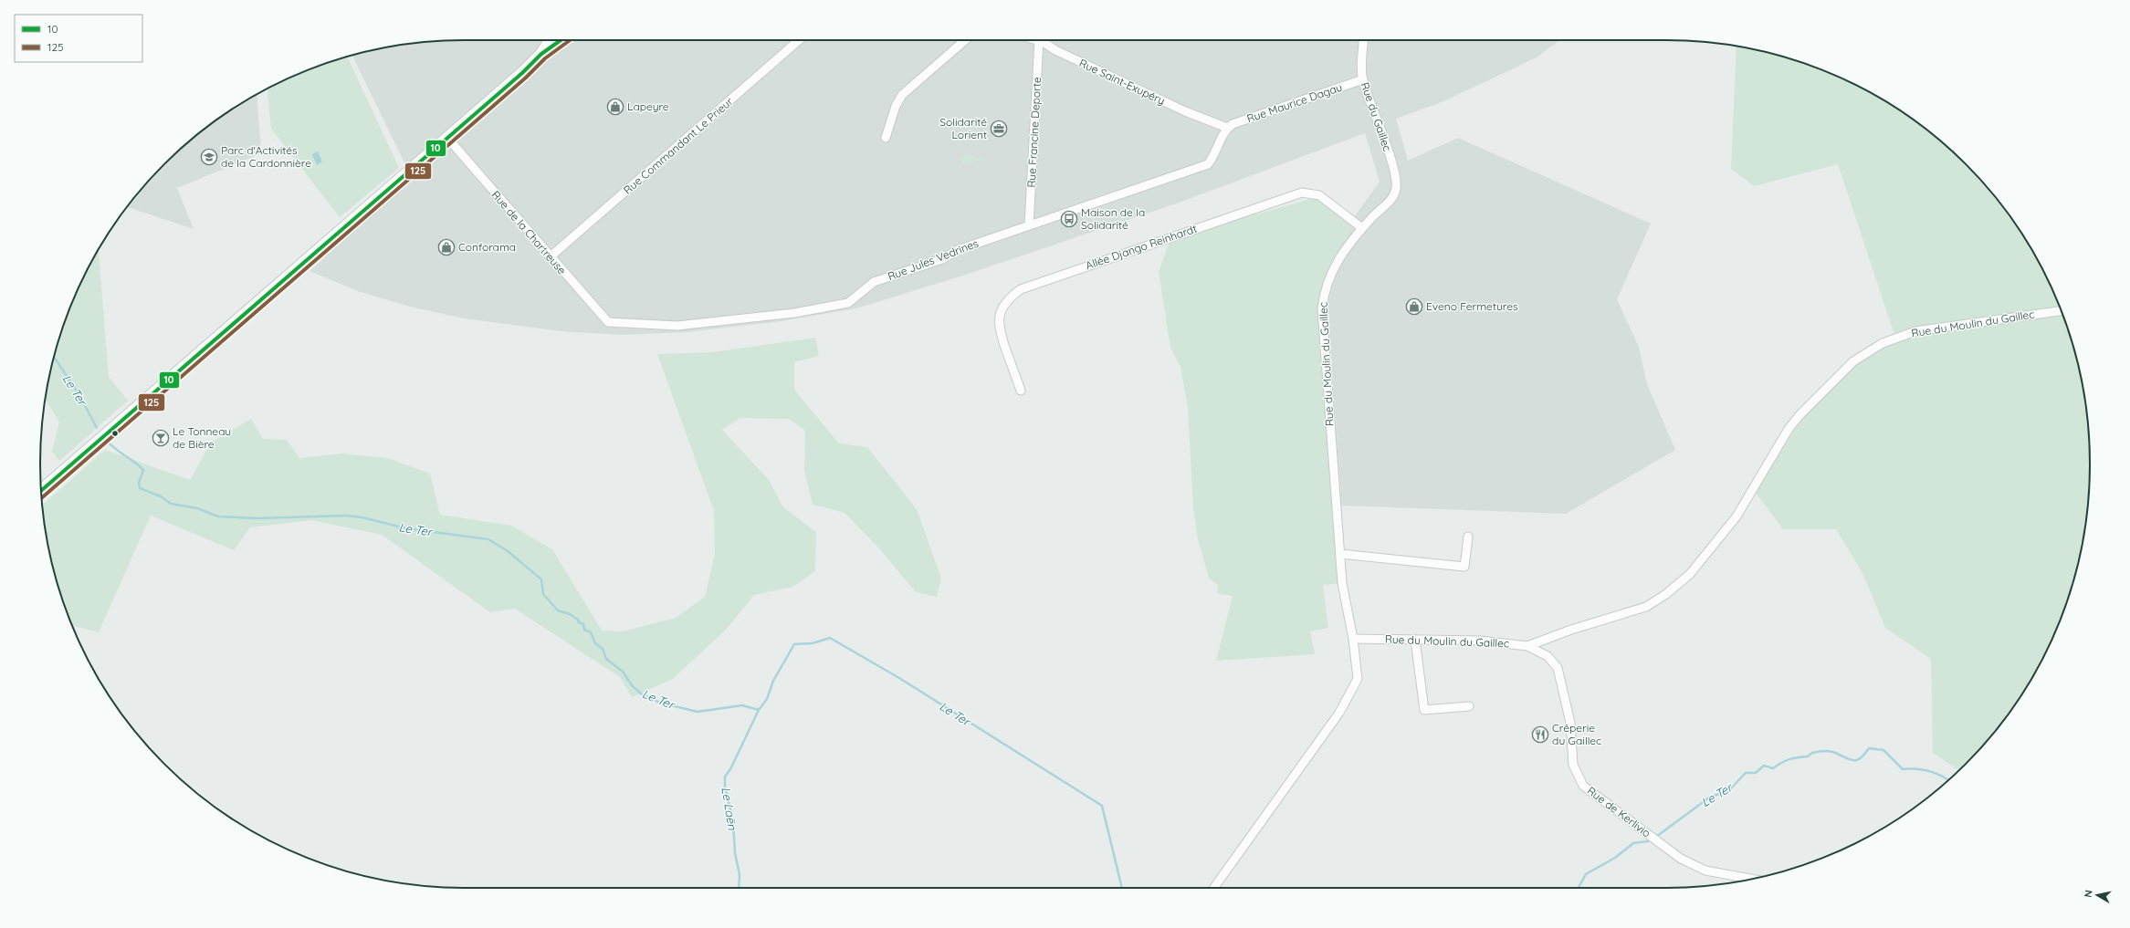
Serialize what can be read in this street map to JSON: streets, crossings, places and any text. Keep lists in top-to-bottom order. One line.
{"streets":{"street":["Rue Saint-Exupéry","Rue Maurice Dagau","Rue du Gaillec","Rue Francine Deporte","Rue Commandant Le Prieur","Rue de la Chartreuse","Allée Django Reinhardt","Rue Jules Vedrines","Rue du Moulin du Gaillec","Rue de Kerlivio"]},"crossings":[["Rue Saint-Exupéry","Rue Maurice Dagau"],["Rue Saint-Exupéry","Rue Jules Vedrines"],["Rue Maurice Dagau","Rue du Gaillec"],["Rue Maurice Dagau","Rue Jules Vedrines"],["Rue du Gaillec","Rue du Moulin du Gaillec"],["Rue Francine Deporte","Rue Jules Vedrines"],["Rue Commandant Le Prieur","Rue de la Chartreuse"],["Rue de la Chartreuse","Rue Jules Vedrines"],["Allée Django Reinhardt","Rue du Moulin du Gaillec"],["Rue du Moulin du Gaillec","Rue de Kerlivio"]],"water":["Le Ter","Le Laën"],"places":{"shop":["Lapeyre","Conforama","Eveno Fermetures"],"office":["Solidarité Lorient"],"school or university":["Parc d'Activités de la Cardonnière"],"bus stop":["Maison de la Solidarité"],"bar":["Le Tonneau de Bière"],"restaurant":["Crêperie du Gaillec"]},"lines":["transit line 10","transit line 125"],"legend":["10","125"],"north":"left"}
